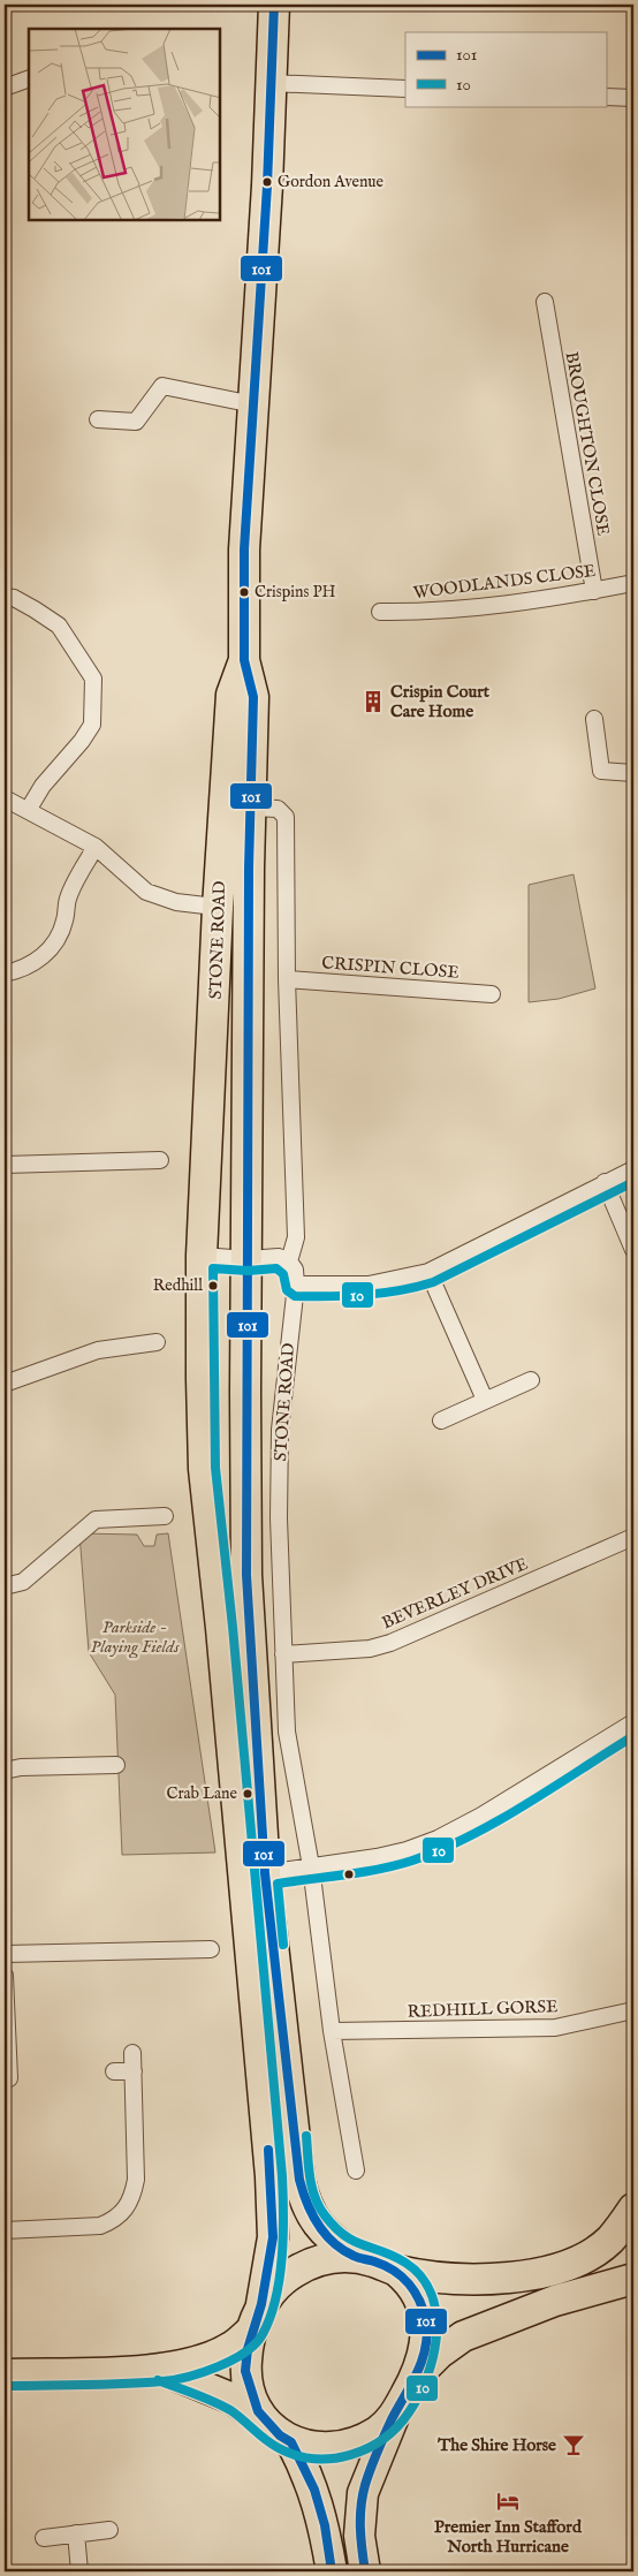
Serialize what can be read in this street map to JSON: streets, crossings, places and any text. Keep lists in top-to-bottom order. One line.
{"streets":{"highway":["STONE ROAD"],"street":["BROUGHTON CLOSE","WOODLANDS CLOSE","CRISPIN CLOSE","BEVERLEY DRIVE","REDHILL GORSE"]},"crossings":[["BROUGHTON CLOSE","WOODLANDS CLOSE"],["STONE ROAD","BEVERLEY DRIVE"],["STONE ROAD","REDHILL GORSE"]],"parks":["Parkside - Playing Fields"],"places":{"other":["Gordon Avenue","Crispins PH","Redhill","Crab Lane"],"building":["Crispin Court Care Home"],"bar":["The Shire Horse"],"hotel":["Premier Inn Stafford North Hurricane"]},"lines":["transit line 101","transit line 10"],"legend":["101","10"]}
